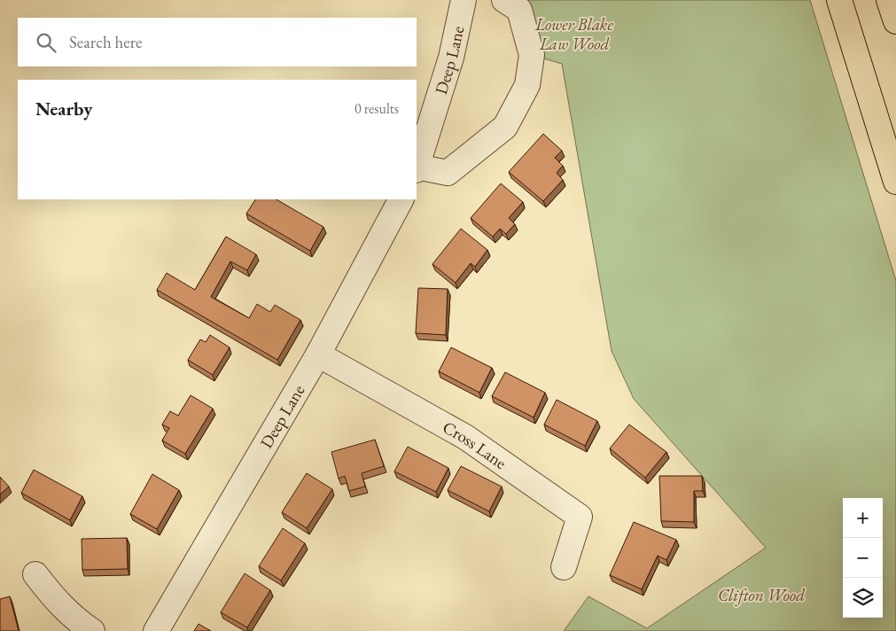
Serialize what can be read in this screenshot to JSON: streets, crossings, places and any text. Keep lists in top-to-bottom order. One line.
{"streets":{"street":["Deep Lane","Cross Lane"]},"crossings":[["Deep Lane","Cross Lane"]],"parks":["Lower Blake Law Wood","Clifton Wood"],"page":{"search":"Search here","heading":["Nearby","0 results"],"map_buttons":["+","−"]}}
